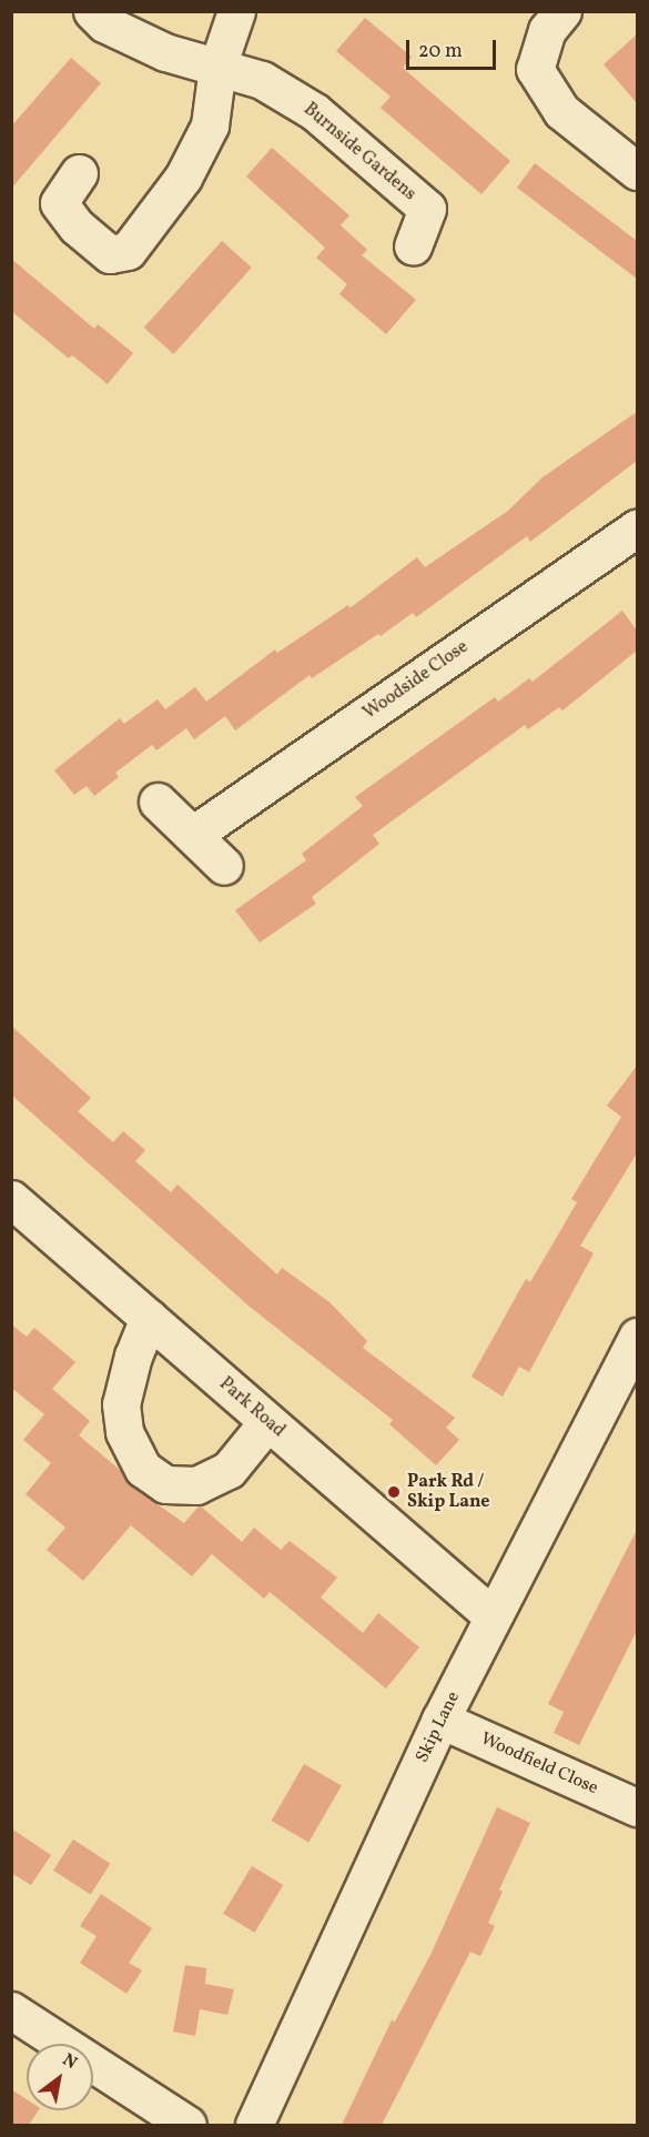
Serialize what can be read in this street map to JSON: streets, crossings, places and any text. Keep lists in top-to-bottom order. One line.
{"streets":{"street":["Burnside Gardens","Woodside Close","Park Road","Skip Lane","Woodfield Close"]},"crossings":[["Park Road","Skip Lane"],["Skip Lane","Woodfield Close"]],"places":["Park Rd / Skip Lane"],"scale_bar":"20 m","north":"top right"}
